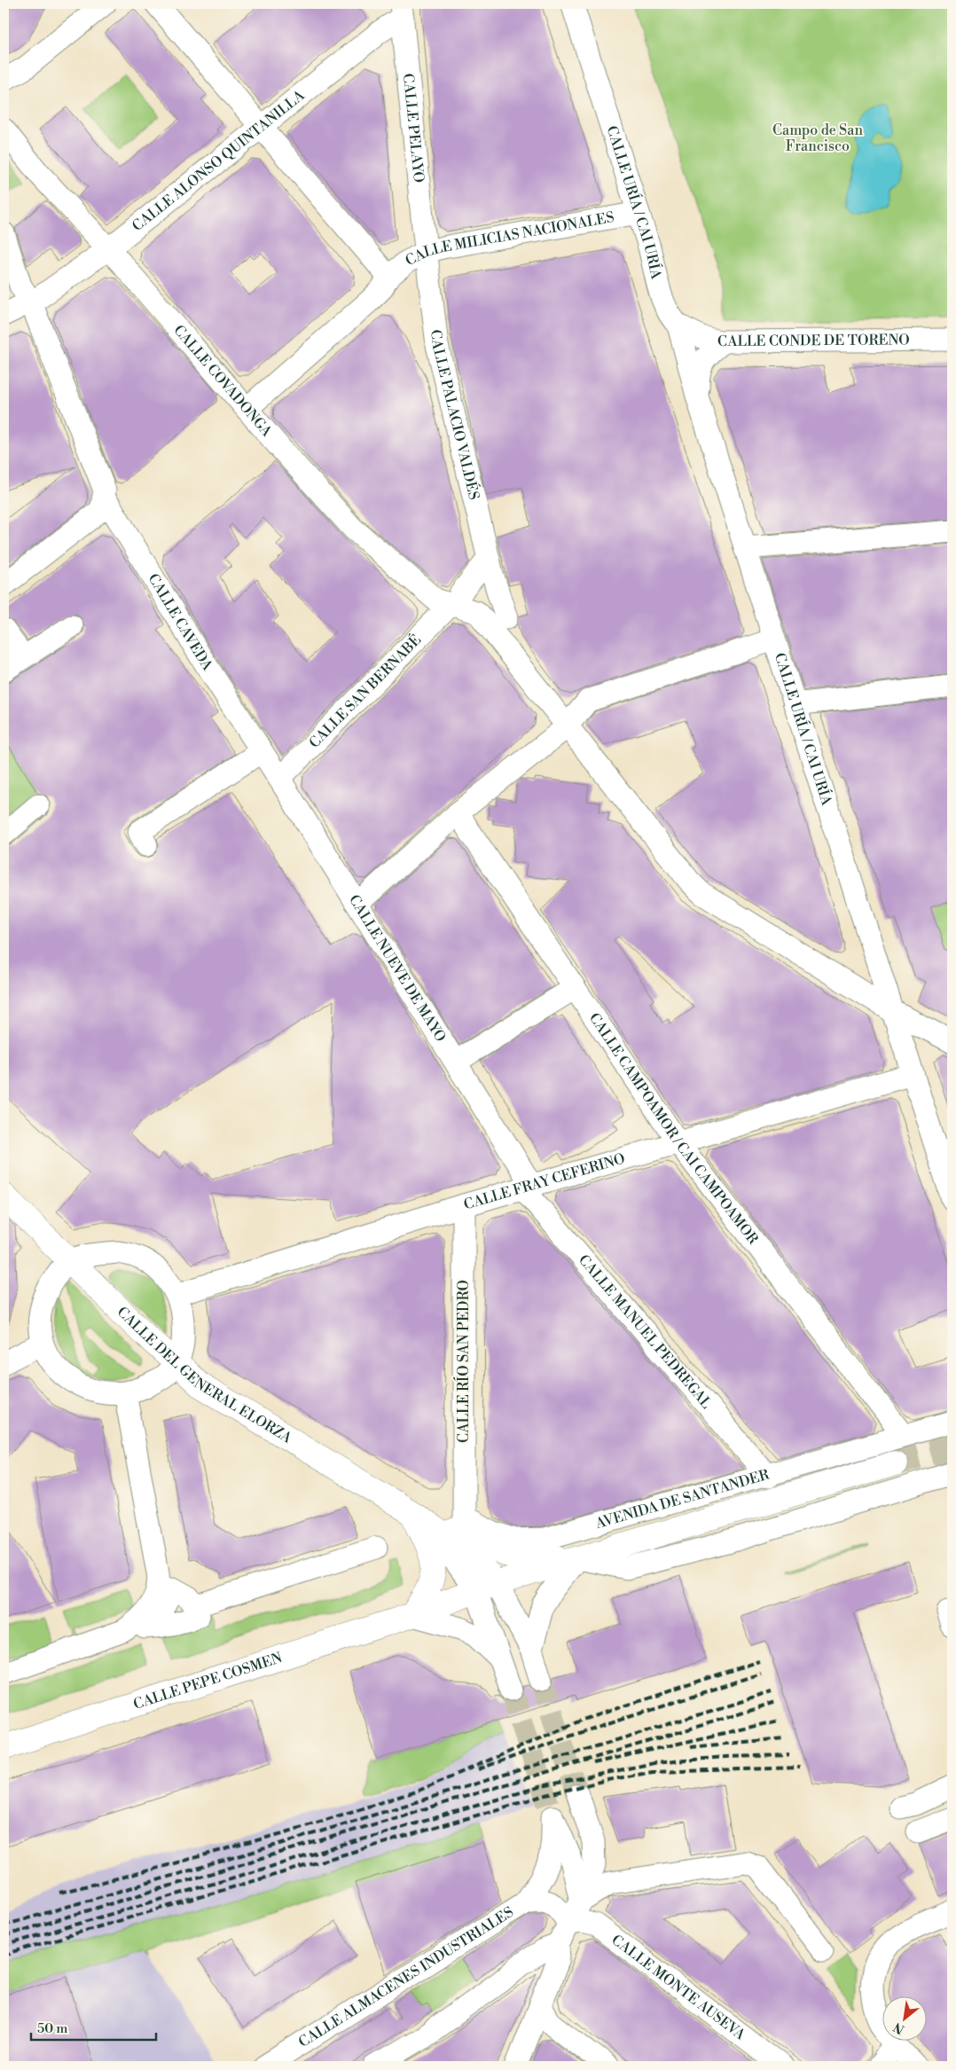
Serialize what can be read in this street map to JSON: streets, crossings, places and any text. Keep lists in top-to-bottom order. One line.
{"streets":{"main road":["CALLE DEL GENERAL ELORZA","AVENIDA DE SANTANDER","CALLE PEPE COSMEN"],"street":["CALLE PELAYO","CALLE ALONSO QUINTANILLA","CALLE URÍA / CAI URÍA","CALLE MILICIAS NACIONALES","CALLE CONDE DE TORENO","CALLE COVADONGA","CALLE PALACIO VALDÉS","CALLE CAVEDA","CALLE SAN BERNABÉ","CALLE NUEVE DE MAYO","CALLE CAMPOAMOR / CAI CAMPOAMOR","CALLE FRAY CEFERINO","CALLE MANUEL PEDREGAL","CALLE RÍO SAN PEDRO","CALLE ALMACENES INDUSTRIALES","CALLE MONTE AUSEVA"]},"crossings":[["CALLE PELAYO","CALLE ALONSO QUINTANILLA"],["CALLE PELAYO","CALLE MILICIAS NACIONALES"],["CALLE PELAYO","CALLE PALACIO VALDÉS"],["CALLE ALONSO QUINTANILLA","CALLE COVADONGA"],["CALLE ALONSO QUINTANILLA","CALLE CAVEDA"],["CALLE URÍA / CAI URÍA","CALLE MILICIAS NACIONALES"],["CALLE URÍA / CAI URÍA","CALLE CONDE DE TORENO"],["CALLE URÍA / CAI URÍA","CALLE COVADONGA"],["CALLE URÍA / CAI URÍA","CALLE FRAY CEFERINO"],["CALLE MILICIAS NACIONALES","CALLE PALACIO VALDÉS"],["CALLE COVADONGA","CALLE PALACIO VALDÉS"],["CALLE COVADONGA","CALLE SAN BERNABÉ"],["CALLE PALACIO VALDÉS","CALLE SAN BERNABÉ"],["CALLE CAVEDA","CALLE NUEVE DE MAYO"],["CALLE SAN BERNABÉ","CALLE NUEVE DE MAYO"],["CALLE NUEVE DE MAYO","CALLE FRAY CEFERINO"],["CALLE NUEVE DE MAYO","CALLE MANUEL PEDREGAL"],["CALLE CAMPOAMOR / CAI CAMPOAMOR","CALLE FRAY CEFERINO"],["CALLE CAMPOAMOR / CAI CAMPOAMOR","AVENIDA DE SANTANDER"],["CALLE FRAY CEFERINO","CALLE MANUEL PEDREGAL"],["CALLE FRAY CEFERINO","CALLE RÍO SAN PEDRO"],["CALLE MANUEL PEDREGAL","AVENIDA DE SANTANDER"],["CALLE RÍO SAN PEDRO","AVENIDA DE SANTANDER"],["CALLE DEL GENERAL ELORZA","AVENIDA DE SANTANDER"],["CALLE DEL GENERAL ELORZA","CALLE PEPE COSMEN"],["AVENIDA DE SANTANDER","CALLE PEPE COSMEN"],["CALLE ALMACENES INDUSTRIALES","CALLE MONTE AUSEVA"]],"parks":["Campo de San Francisco"],"scale_bar":"50 m","north":"bottom left"}
